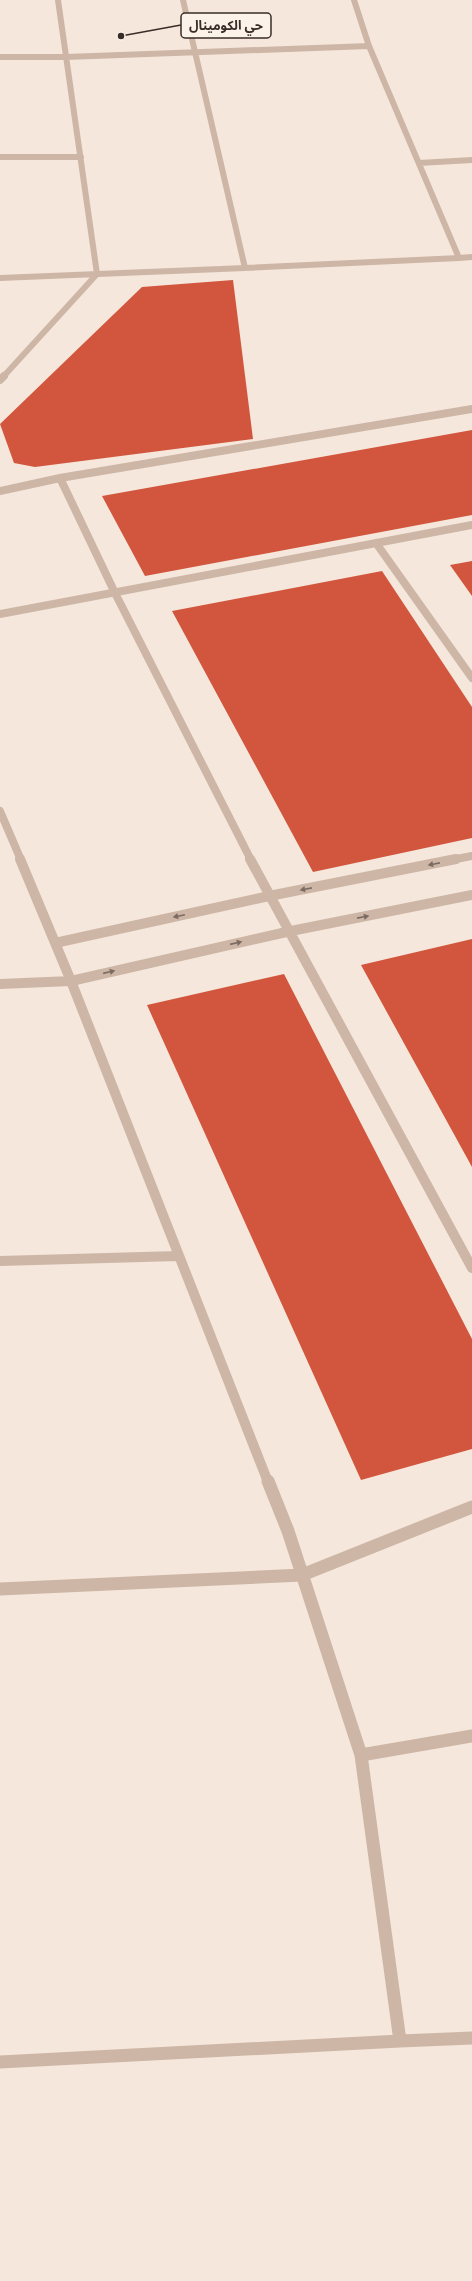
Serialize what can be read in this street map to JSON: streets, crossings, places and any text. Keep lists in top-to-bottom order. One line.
{"places":["حي الكومينال"]}
